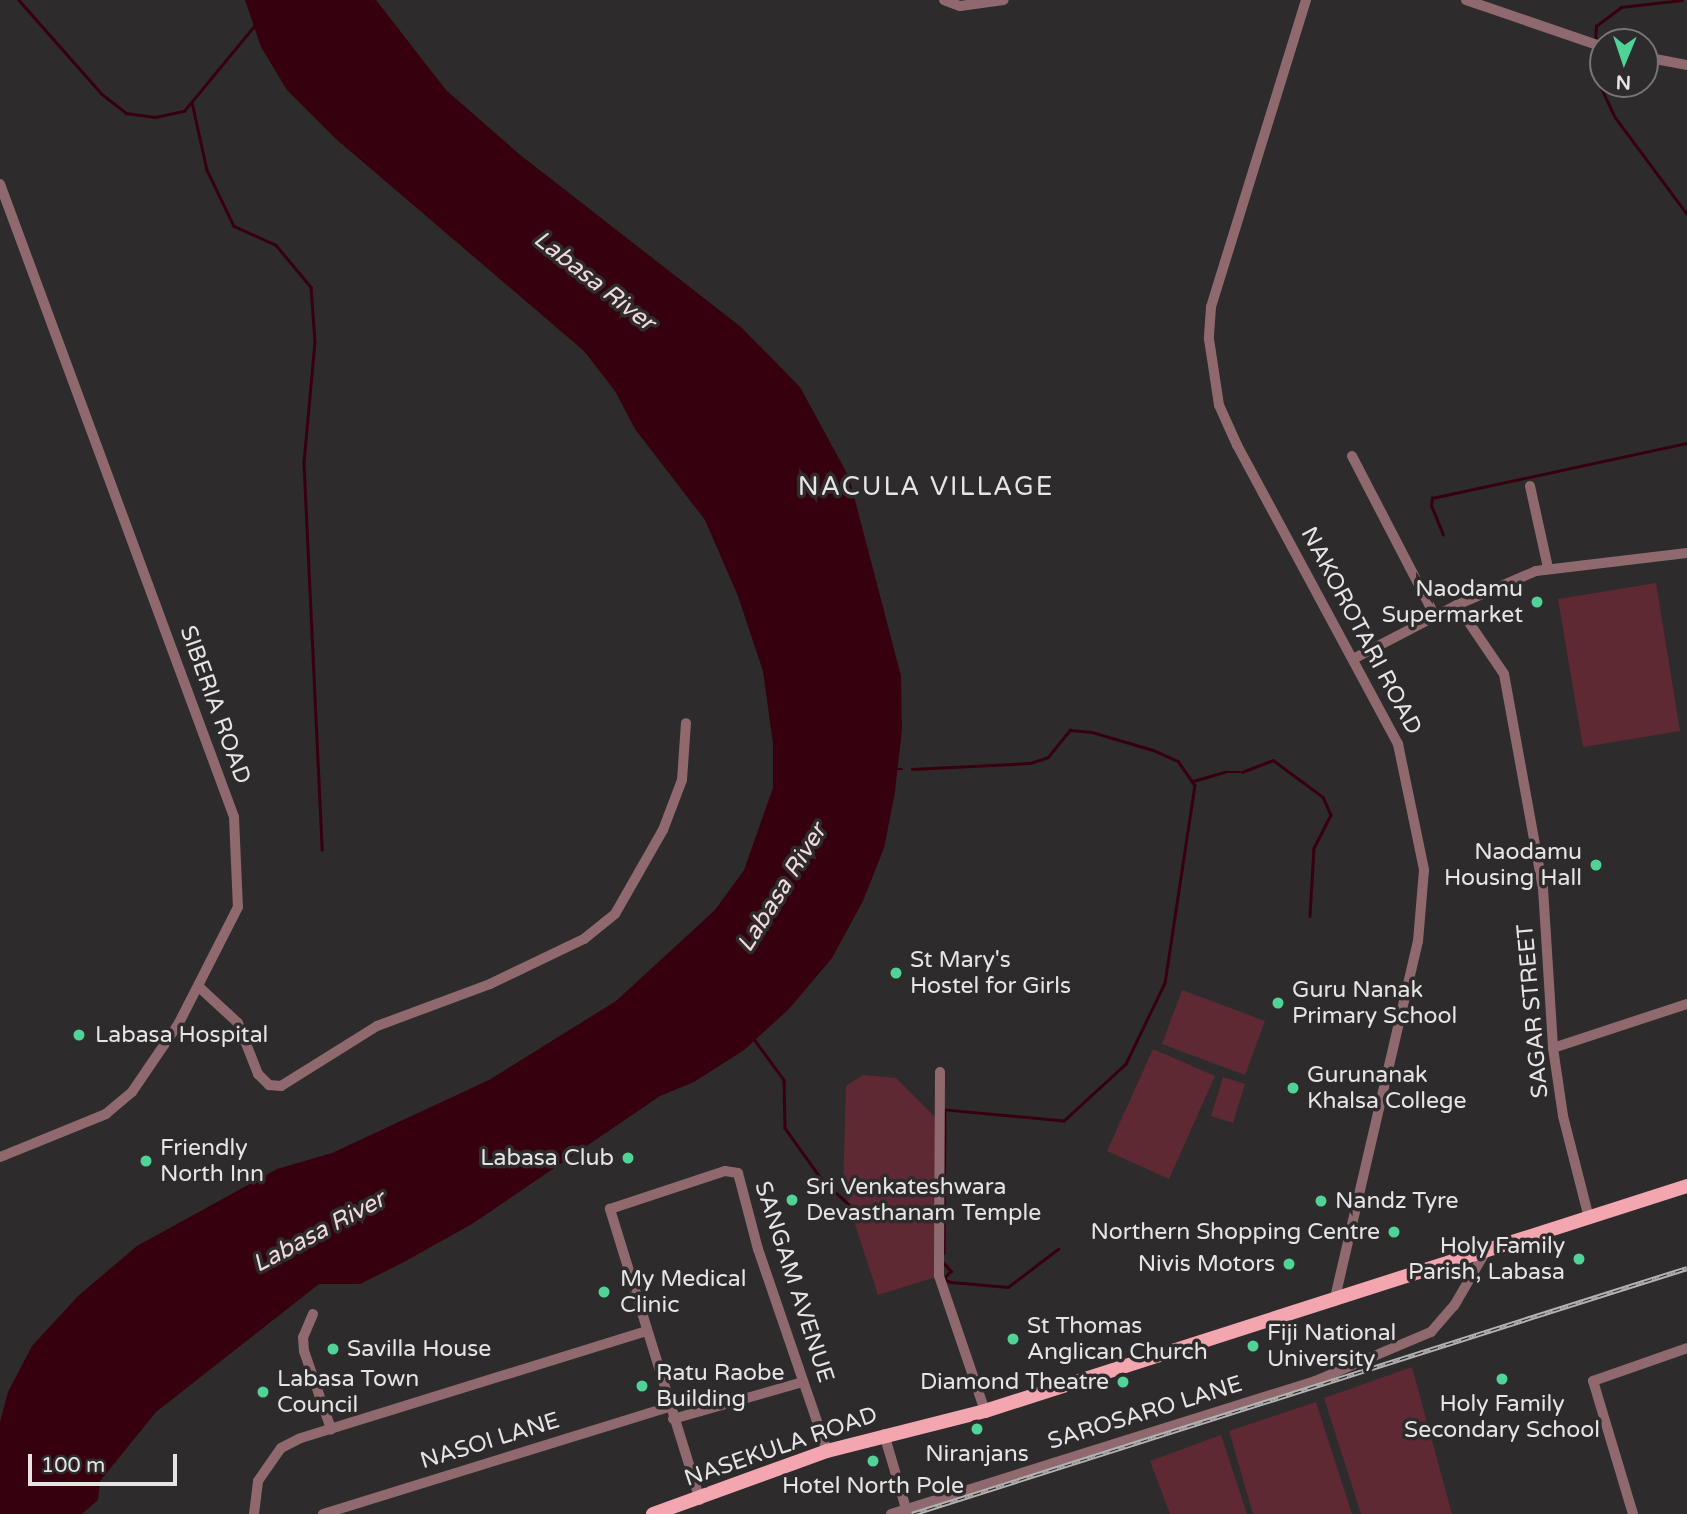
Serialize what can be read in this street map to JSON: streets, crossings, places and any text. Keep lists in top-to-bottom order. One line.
{"streets":{"main road":["NASEKULA ROAD"],"street":["NAKOROTARI ROAD","SIBERIA ROAD","SAGAR STREET","SANGAM AVENUE","SAROSARO LANE","NASOI LANE"]},"crossings":[["NAKOROTARI ROAD","NASEKULA ROAD"],["SAGAR STREET","NASEKULA ROAD"],["SANGAM AVENUE","NASEKULA ROAD"],["SAROSARO LANE","NASEKULA ROAD"]],"districts":["NACULA VILLAGE"],"water":["Labasa River"],"places":["Naodamu Supermarket","Naodamu Housing Hall","St Mary's Hostel for Girls","Guru Nanak Primary School","Labasa Hospital","Gurunanak Khalsa College","Labasa Club","Friendly North Inn","Sri Venkateshwara Devasthanam Temple","Nandz Tyre","Northern Shopping Centre","Holy Family Parish, Labasa","Nivis Motors","My Medical Clinic","St Thomas Anglican Church","Fiji National University","Savilla House","Holy Family Secondary School","Diamond Theatre","Ratu Raobe Building","Labasa Town Council","Niranjans","Hotel North Pole"],"scale_bar":"100 m","north":"bottom"}
